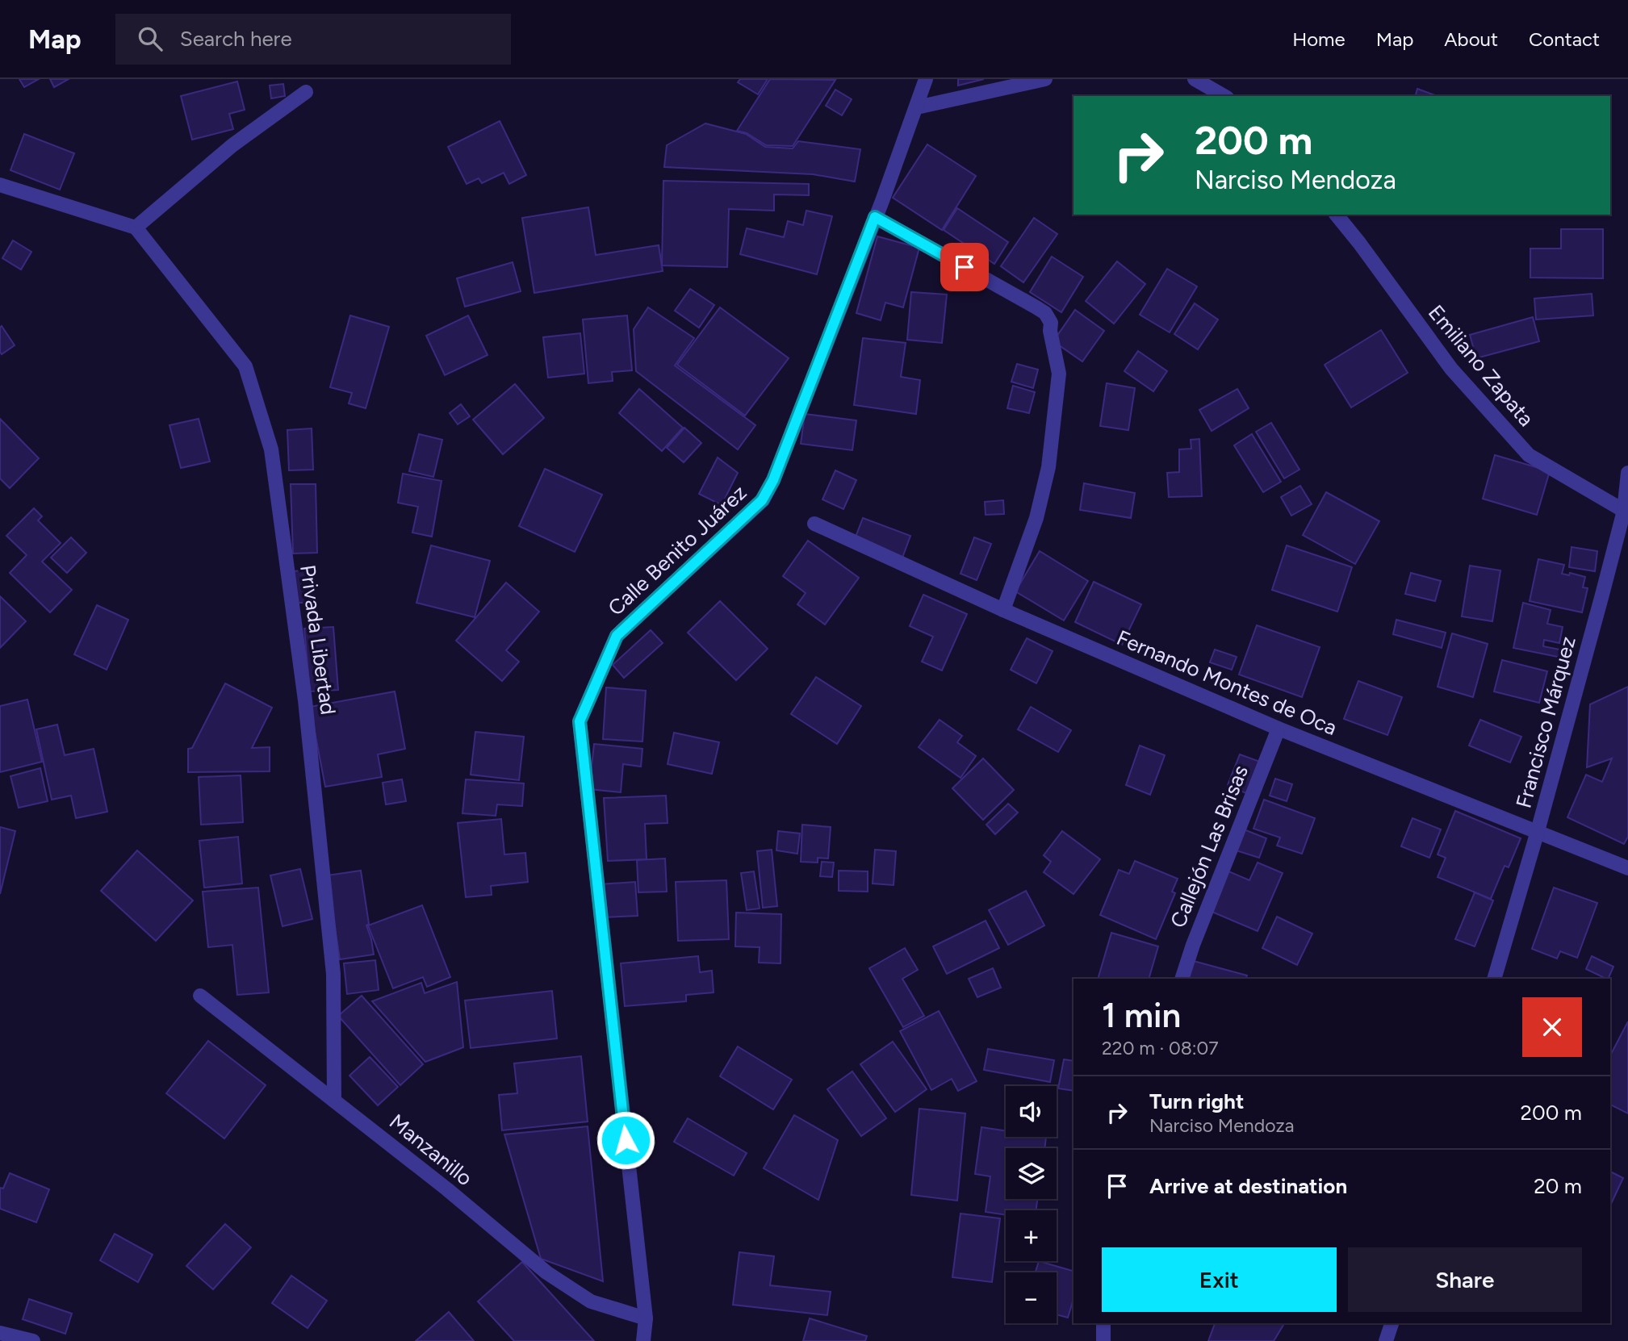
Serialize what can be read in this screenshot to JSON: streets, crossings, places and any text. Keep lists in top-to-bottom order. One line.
{"streets":{"street":["Emiliano Zapata","Calle Benito Juárez","Privada Libertad","Fernando Montes de Oca","Francisco Márquez","Callejón Las Brisas","Manzanillo"]},"crossings":[["Emiliano Zapata","Francisco Márquez"],["Calle Benito Juárez","Manzanillo"],["Privada Libertad","Manzanillo"],["Fernando Montes de Oca","Francisco Márquez"],["Fernando Montes de Oca","Callejón Las Brisas"]],"page":{"header":"Map","search":"Search here","nav":["Home","Map","About","Contact"],"turn":["200 m","Narciso Mendoza"],"heading":["1 min","220 m · 08:07"],"list":[{"name":"Turn right","note":"Narciso Mendoza","value":"200 m"},{"name":"Arrive at destination","value":"20 m"}],"map_buttons":["+","−"],"buttons":["Exit","Share"]}}
